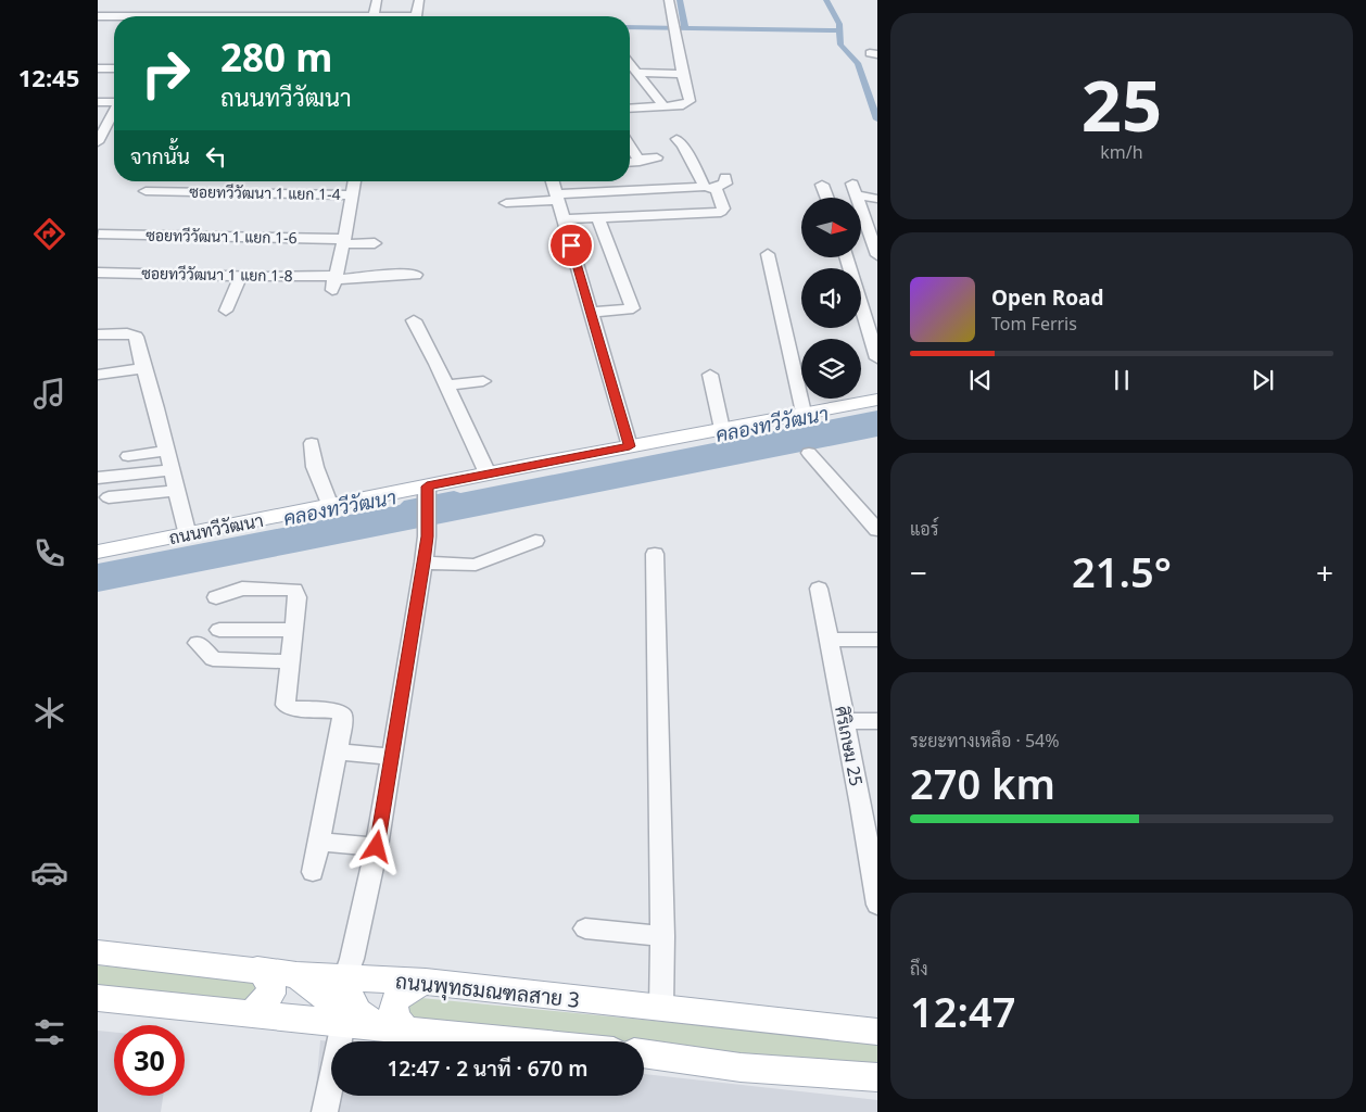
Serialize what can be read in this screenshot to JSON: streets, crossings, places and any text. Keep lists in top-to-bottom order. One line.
{"streets":{"main road":["ถนนทวีวัฒนา","ถนนพุทธมณฑลสาย 3"],"street":["ซอยทวีวัฒนา 1 แยก 1-4","ซอยทวีวัฒนา 1 แยก 1-6","ซอยทวีวัฒนา 1 แยก 1-8","ศิริเกษม 25"]},"water":["คลองทวีวัฒนา"],"north":"right","page":{"tabs":"12:45","tile":[["25","km/h"],"แอร์",["ระยะทางเหลือ · 54%","270 km"],["ถึง","12:47"]],"turn":["280 m","ถนนทวีวัฒนา"],"then":"จากนั้น","song":["Open Road","Tom Ferris"],"heat":["−","21.5°","+"],"limit":"30","trip":"12:47 · 2 นาที · 670 m"}}
